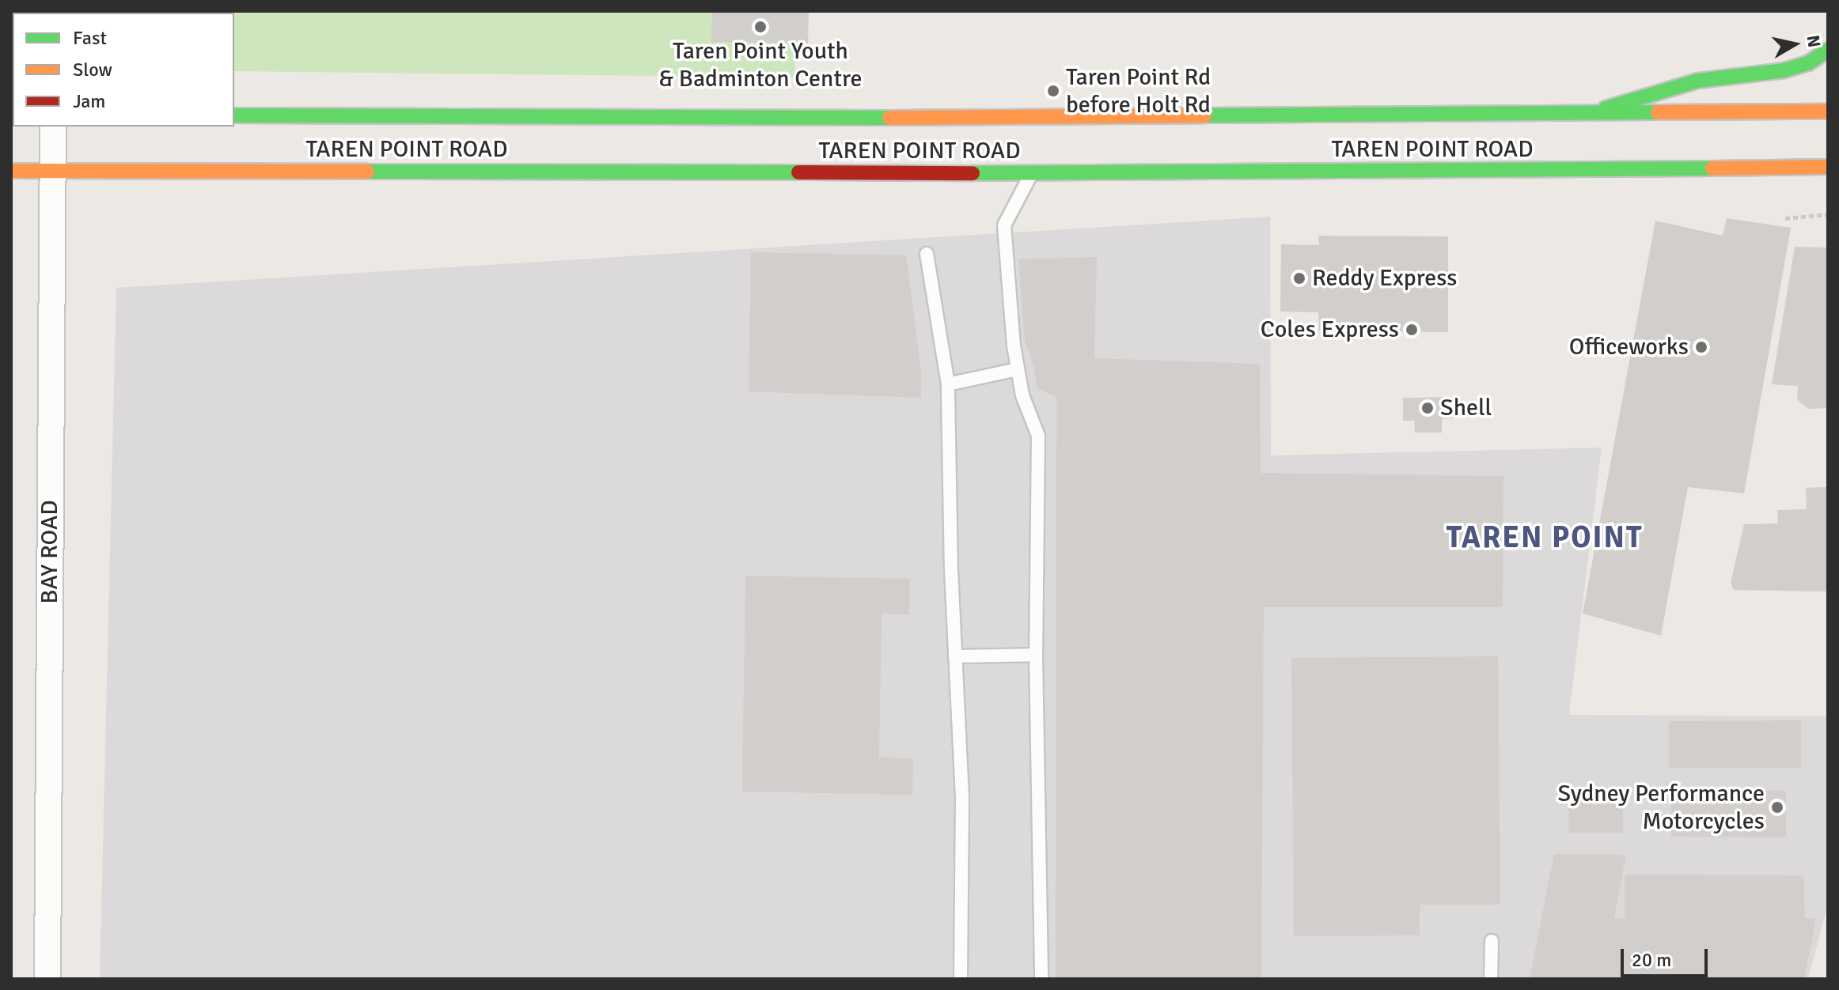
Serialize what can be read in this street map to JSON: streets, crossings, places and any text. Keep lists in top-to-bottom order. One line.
{"streets":{"main road":["TAREN POINT ROAD"],"street":["BAY ROAD"]},"crossings":[["TAREN POINT ROAD","BAY ROAD"]],"districts":["TAREN POINT"],"places":["Taren Point Youth & Badminton Centre","Taren Point Rd before Holt Rd","Reddy Express","Coles Express","Officeworks","Shell","Sydney Performance Motorcycles"],"legend":["Fast","Slow","Jam"],"scale_bar":"20 m","north":"right"}
